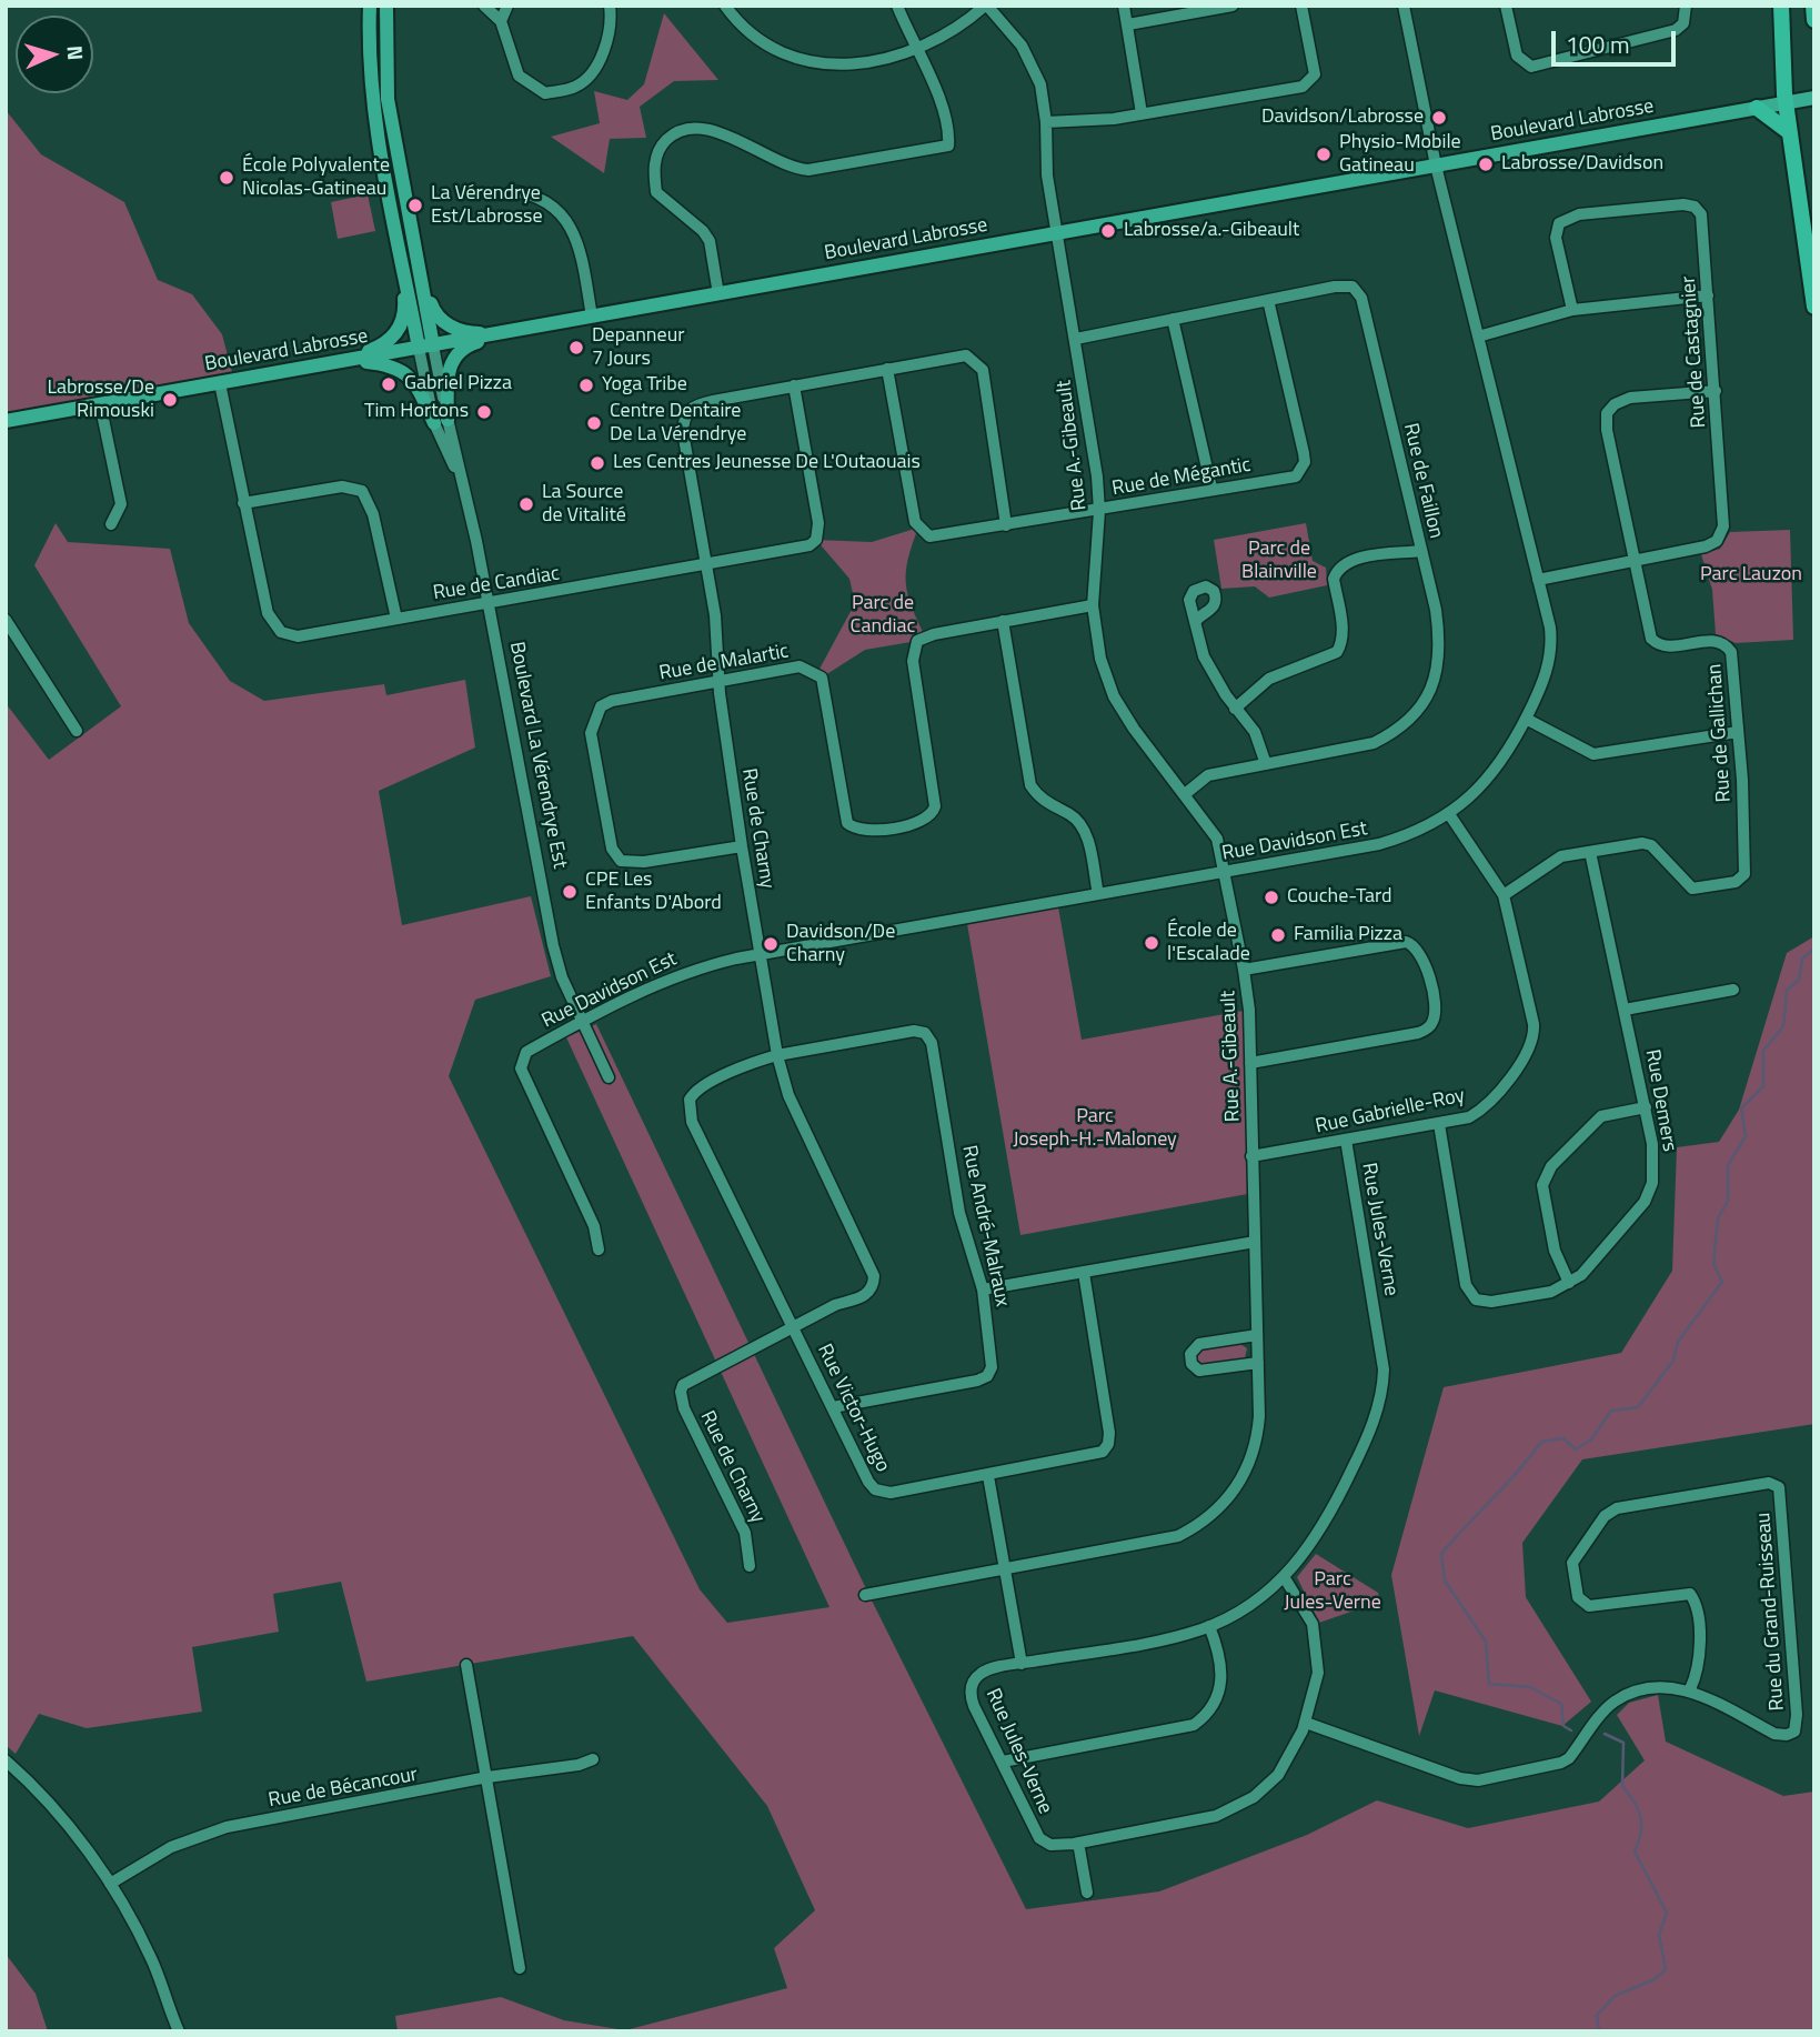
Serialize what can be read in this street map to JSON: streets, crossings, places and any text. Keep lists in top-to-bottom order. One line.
{"streets":{"main road":["Boulevard Labrosse","Boulevard La Vérendrye Est"],"street":["Rue de Castagnier","Rue A.-Gibeault","Rue de Mégantic","Rue de Faillon","Rue de Candiac","Rue de Malartic","Rue de Gallichan","Rue de Charny","Rue Davidson Est","Rue Demers","Rue Gabrielle-Roy","Rue André-Malraux","Rue Jules-Verne","Rue Victor-Hugo","Rue du Grand-Ruisseau","Rue de Bécancour"]},"crossings":[["Boulevard Labrosse","Rue A.-Gibeault"],["Boulevard Labrosse","Rue de Candiac"],["Boulevard Labrosse","Boulevard La Vérendrye Est"],["Boulevard Labrosse","Rue Davidson Est"],["Rue de Castagnier","Rue de Gallichan"],["Rue de Castagnier","Rue Davidson Est"],["Rue A.-Gibeault","Rue de Mégantic"],["Rue A.-Gibeault","Rue de Faillon"],["Rue A.-Gibeault","Rue de Malartic"],["Rue A.-Gibeault","Rue Davidson Est"],["Rue A.-Gibeault","Rue Gabrielle-Roy"],["Rue de Mégantic","Rue de Faillon"],["Rue de Mégantic","Rue de Charny"],["Rue de Candiac","Boulevard La Vérendrye Est"],["Rue de Candiac","Rue de Charny"],["Rue de Malartic","Rue de Charny"],["Rue de Gallichan","Rue Demers"],["Rue de Gallichan","Rue Gabrielle-Roy"],["Boulevard La Vérendrye Est","Rue Davidson Est"],["Rue de Charny","Rue Davidson Est"],["Rue de Charny","Rue André-Malraux"],["Rue de Charny","Rue Victor-Hugo"],["Rue Davidson Est","Rue Gabrielle-Roy"],["Rue Demers","Rue Gabrielle-Roy"],["Rue Gabrielle-Roy","Rue Jules-Verne"],["Rue André-Malraux","Rue Victor-Hugo"],["Rue Jules-Verne","Rue du Grand-Ruisseau"]],"parks":["Parc de Blainville","Parc Lauzon","Parc de Candiac","Parc Joseph-H.-Maloney","Parc Jules-Verne"],"places":["Davidson/Labrosse","Physio-Mobile Gatineau","Labrosse/Davidson","École Polyvalente Nicolas-Gatineau","La Vérendrye Est/Labrosse","Labrosse/a.-Gibeault","Depanneur 7 Jours","Gabriel Pizza","Yoga Tribe","Labrosse/De Rimouski","Tim Hortons","Centre Dentaire De La Vérendrye","Les Centres Jeunesse De L'Outaouais","La Source de Vitalité","CPE Les Enfants D'Abord","Couche-Tard","Familia Pizza","École de l'Escalade","Davidson/De Charny"],"scale_bar":"100 m","north":"right"}
